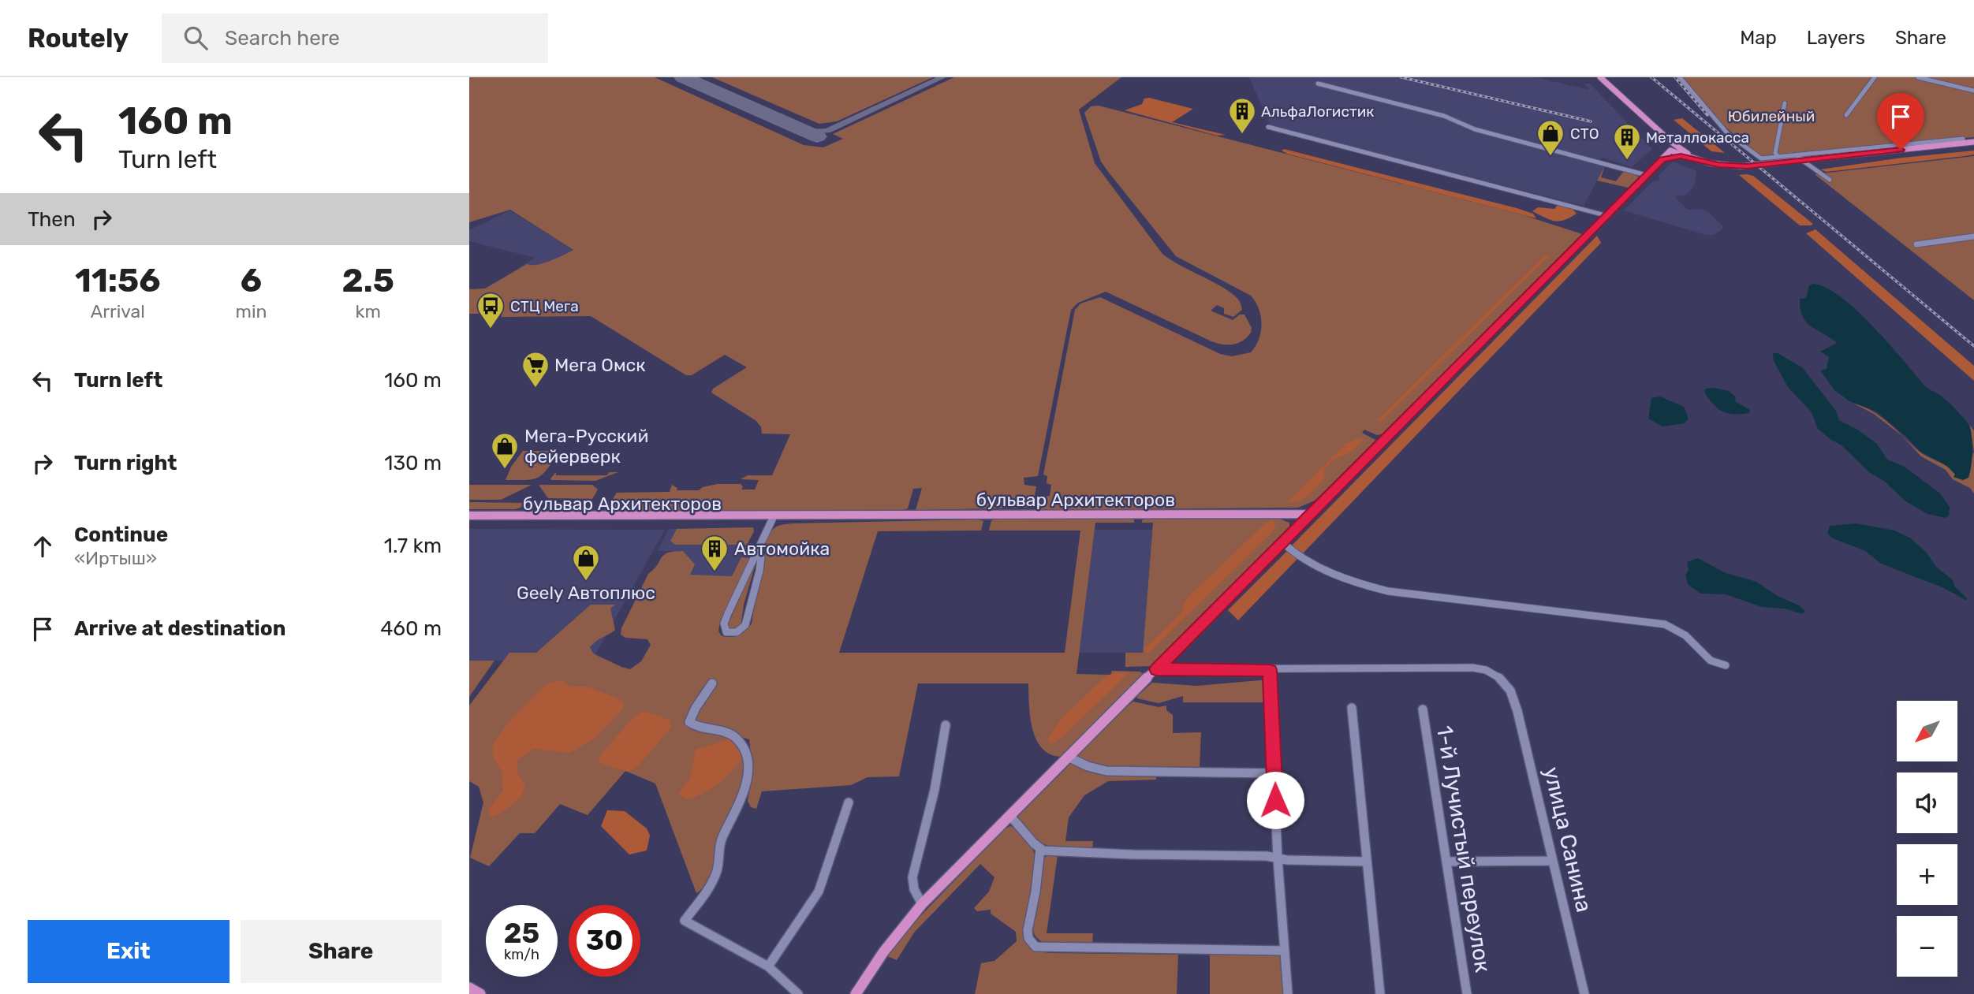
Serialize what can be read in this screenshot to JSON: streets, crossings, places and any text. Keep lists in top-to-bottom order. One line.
{"streets":{"main road":["бульвар Архитекторов"],"street":["улица Санина","1-й Лучистый переулок"]},"parks":["Юбилейный"],"places":{"building":["АльфаЛогистик","Металлокасса","Автомойка"],"shop":["СТО","Мега-Русский фейерверк","Geely Автоплюс"],"bus stop":["СТЦ Мега"],"supermarket":["Мега Омск"]},"north":"bottom left","page":{"header":"Routely","search":"Search here","nav":["Map","Layers","Share"],"turn":["160 m","Turn left"],"then":"Then","eta":["11:56","Arrival","6","min","2.5","km"],"list":[{"name":"Turn left","value":"160 m"},{"name":"Turn right","value":"130 m"},{"name":"Continue","note":"«Иртыш»","value":"1.7 km"},{"name":"Arrive at destination","value":"460 m"}],"map_buttons":["+","−"],"speed":"25 km/h","limit":"30","buttons":["Exit","Share"]}}
